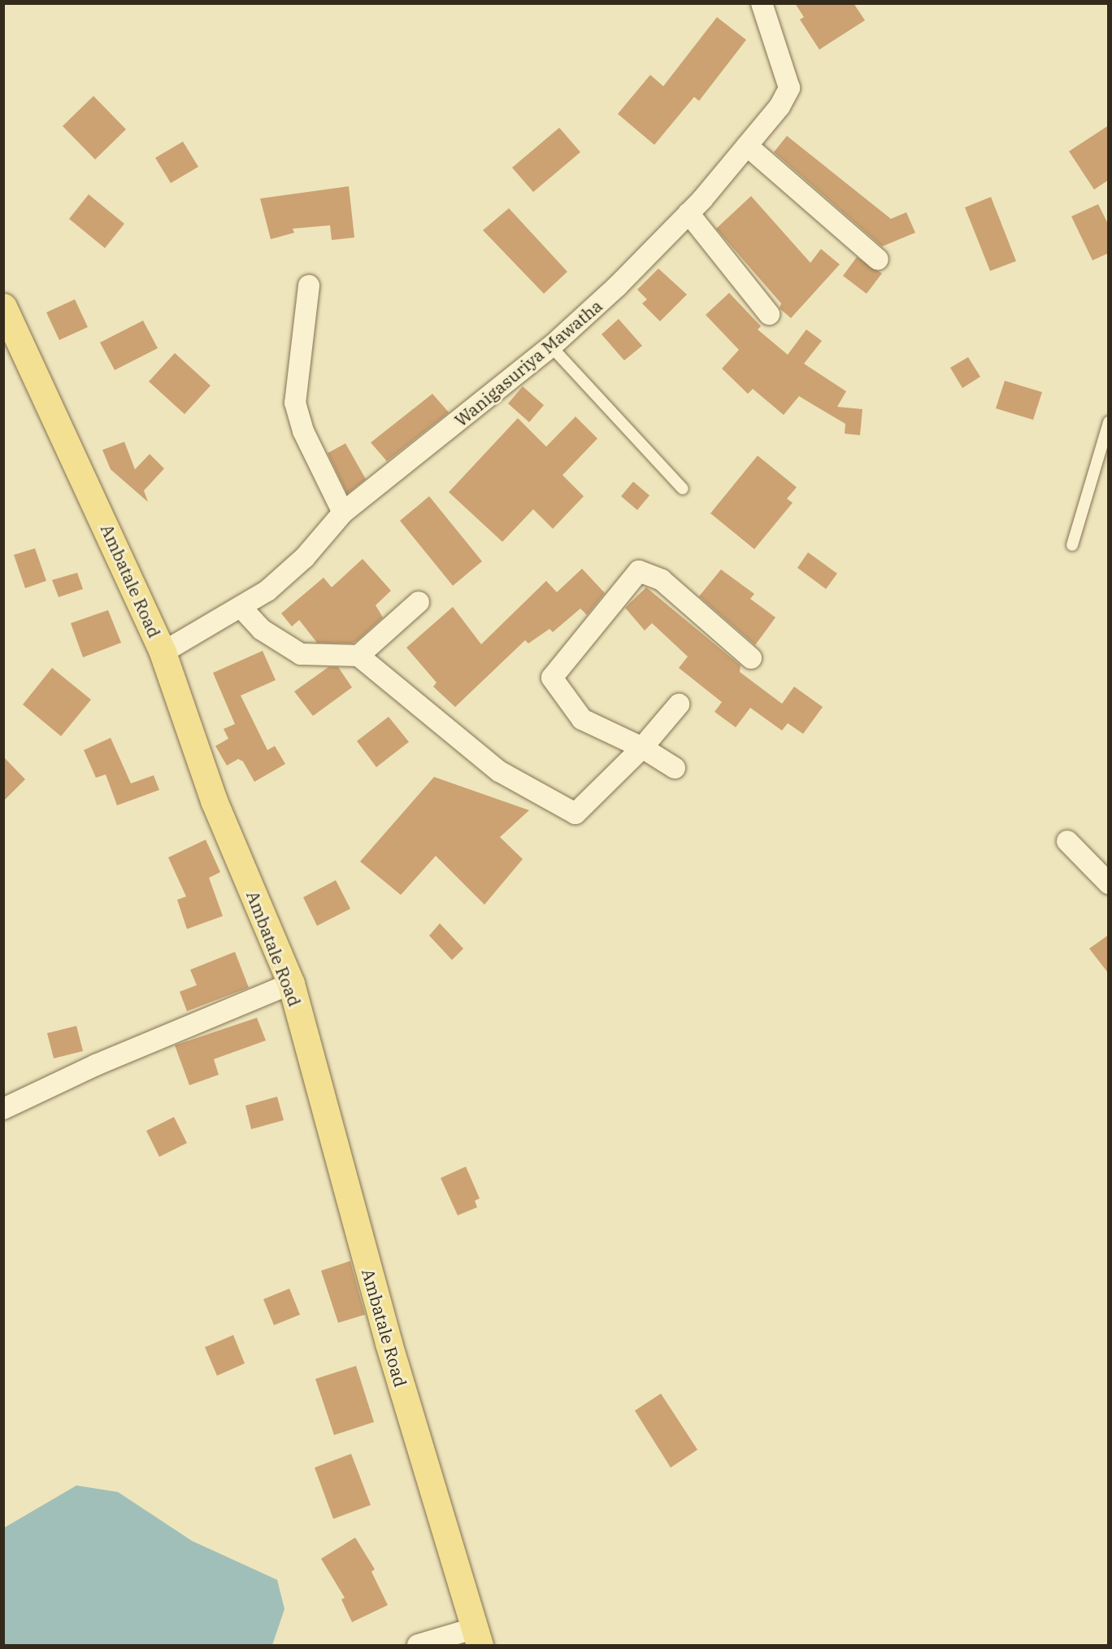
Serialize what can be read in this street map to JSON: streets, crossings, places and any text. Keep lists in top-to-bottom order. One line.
{"streets":{"main road":["Ambatale Road"],"street":["Wanigasuriya Mawatha"]},"crossings":[["Wanigasuriya Mawatha","Ambatale Road"]]}
